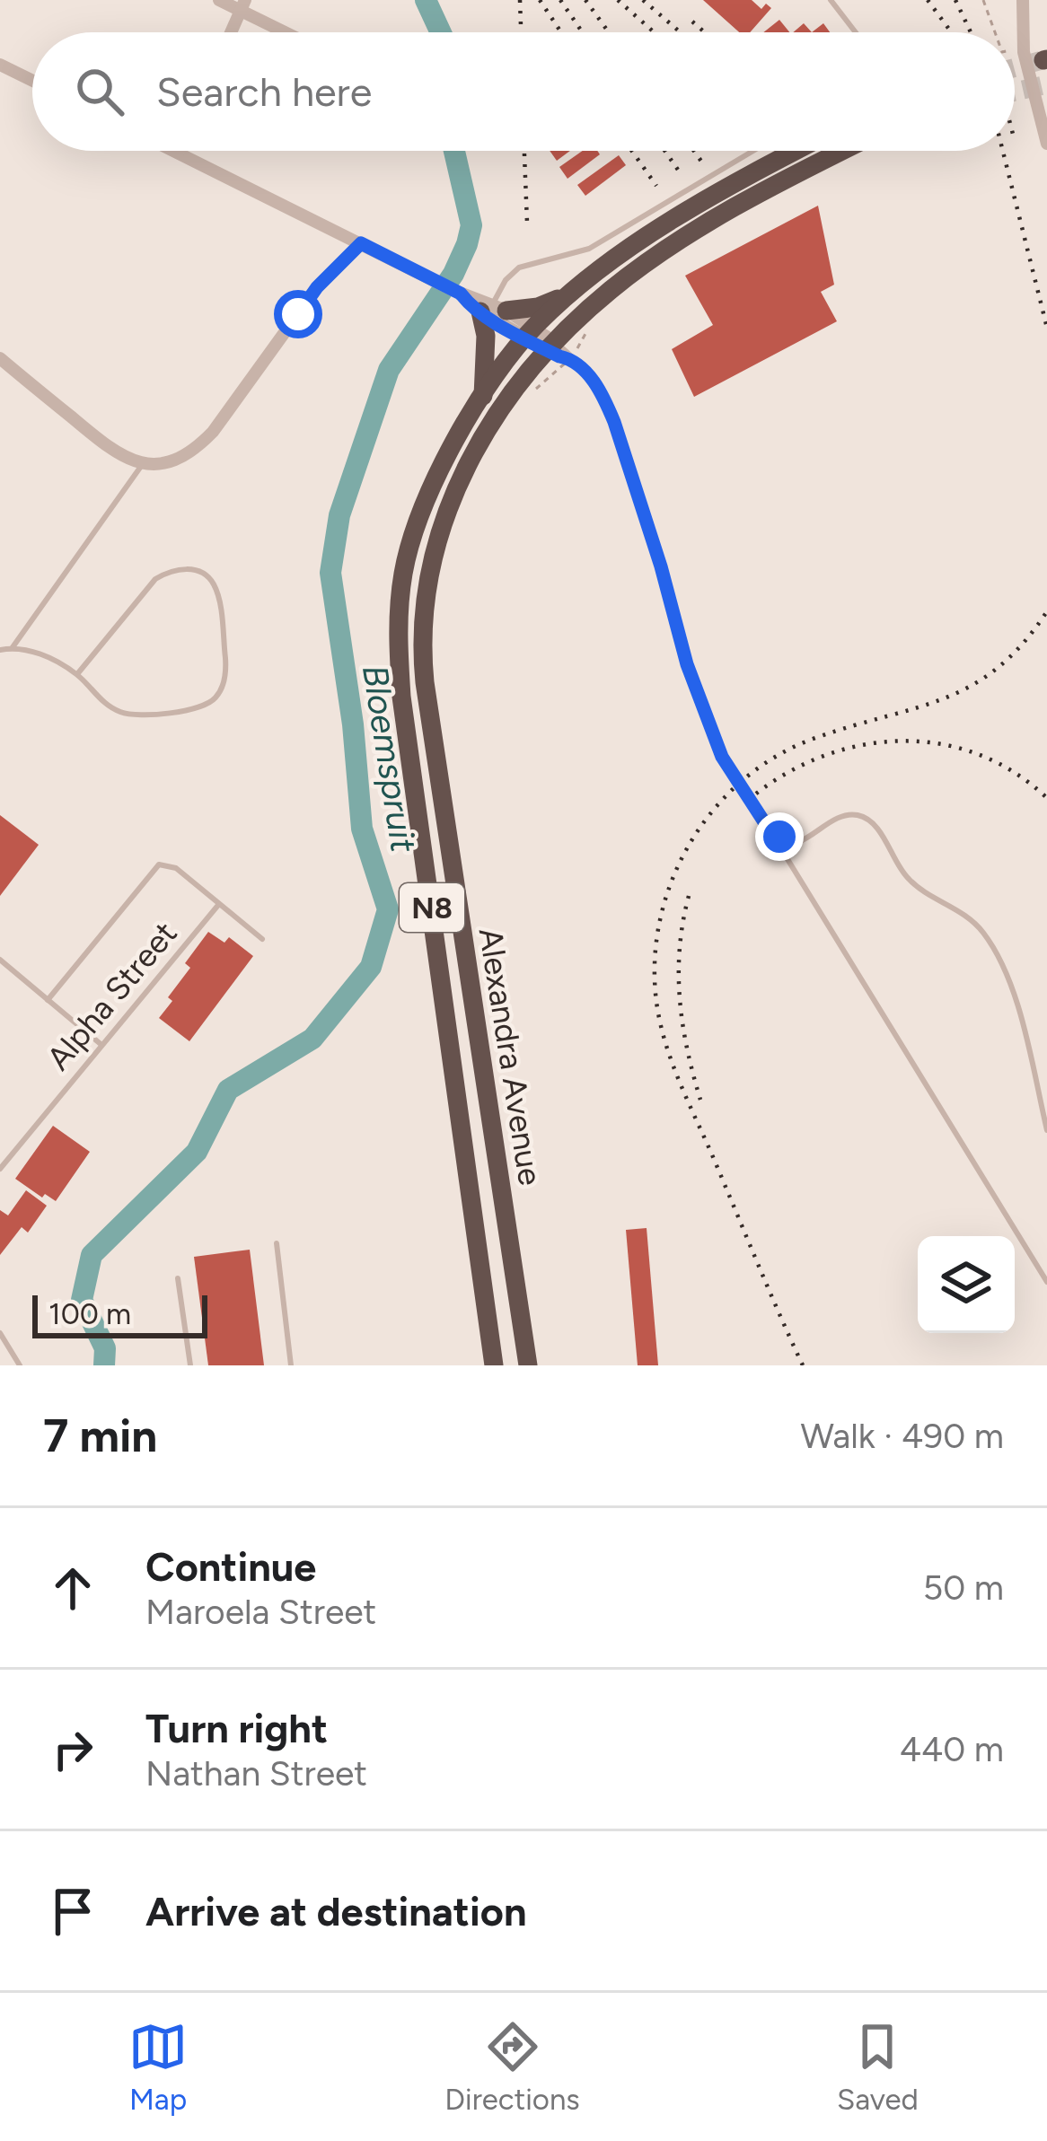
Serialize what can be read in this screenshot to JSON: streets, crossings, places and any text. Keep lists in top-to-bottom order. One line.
{"streets":{"highway":["N8","Alexandra Avenue"],"lane":["Alpha Street"]},"water":["Bloemspruit"],"scale_bar":"100 m","page":{"search":"Search here","scale":"100 m","heading":["7 min","Walk · 490 m"],"list":[["Continue","Maroela Street","50 m"],["Turn right","Nathan Street","440 m"],"Arrive at destination"],"nav":["Map","Directions","Saved"]}}
